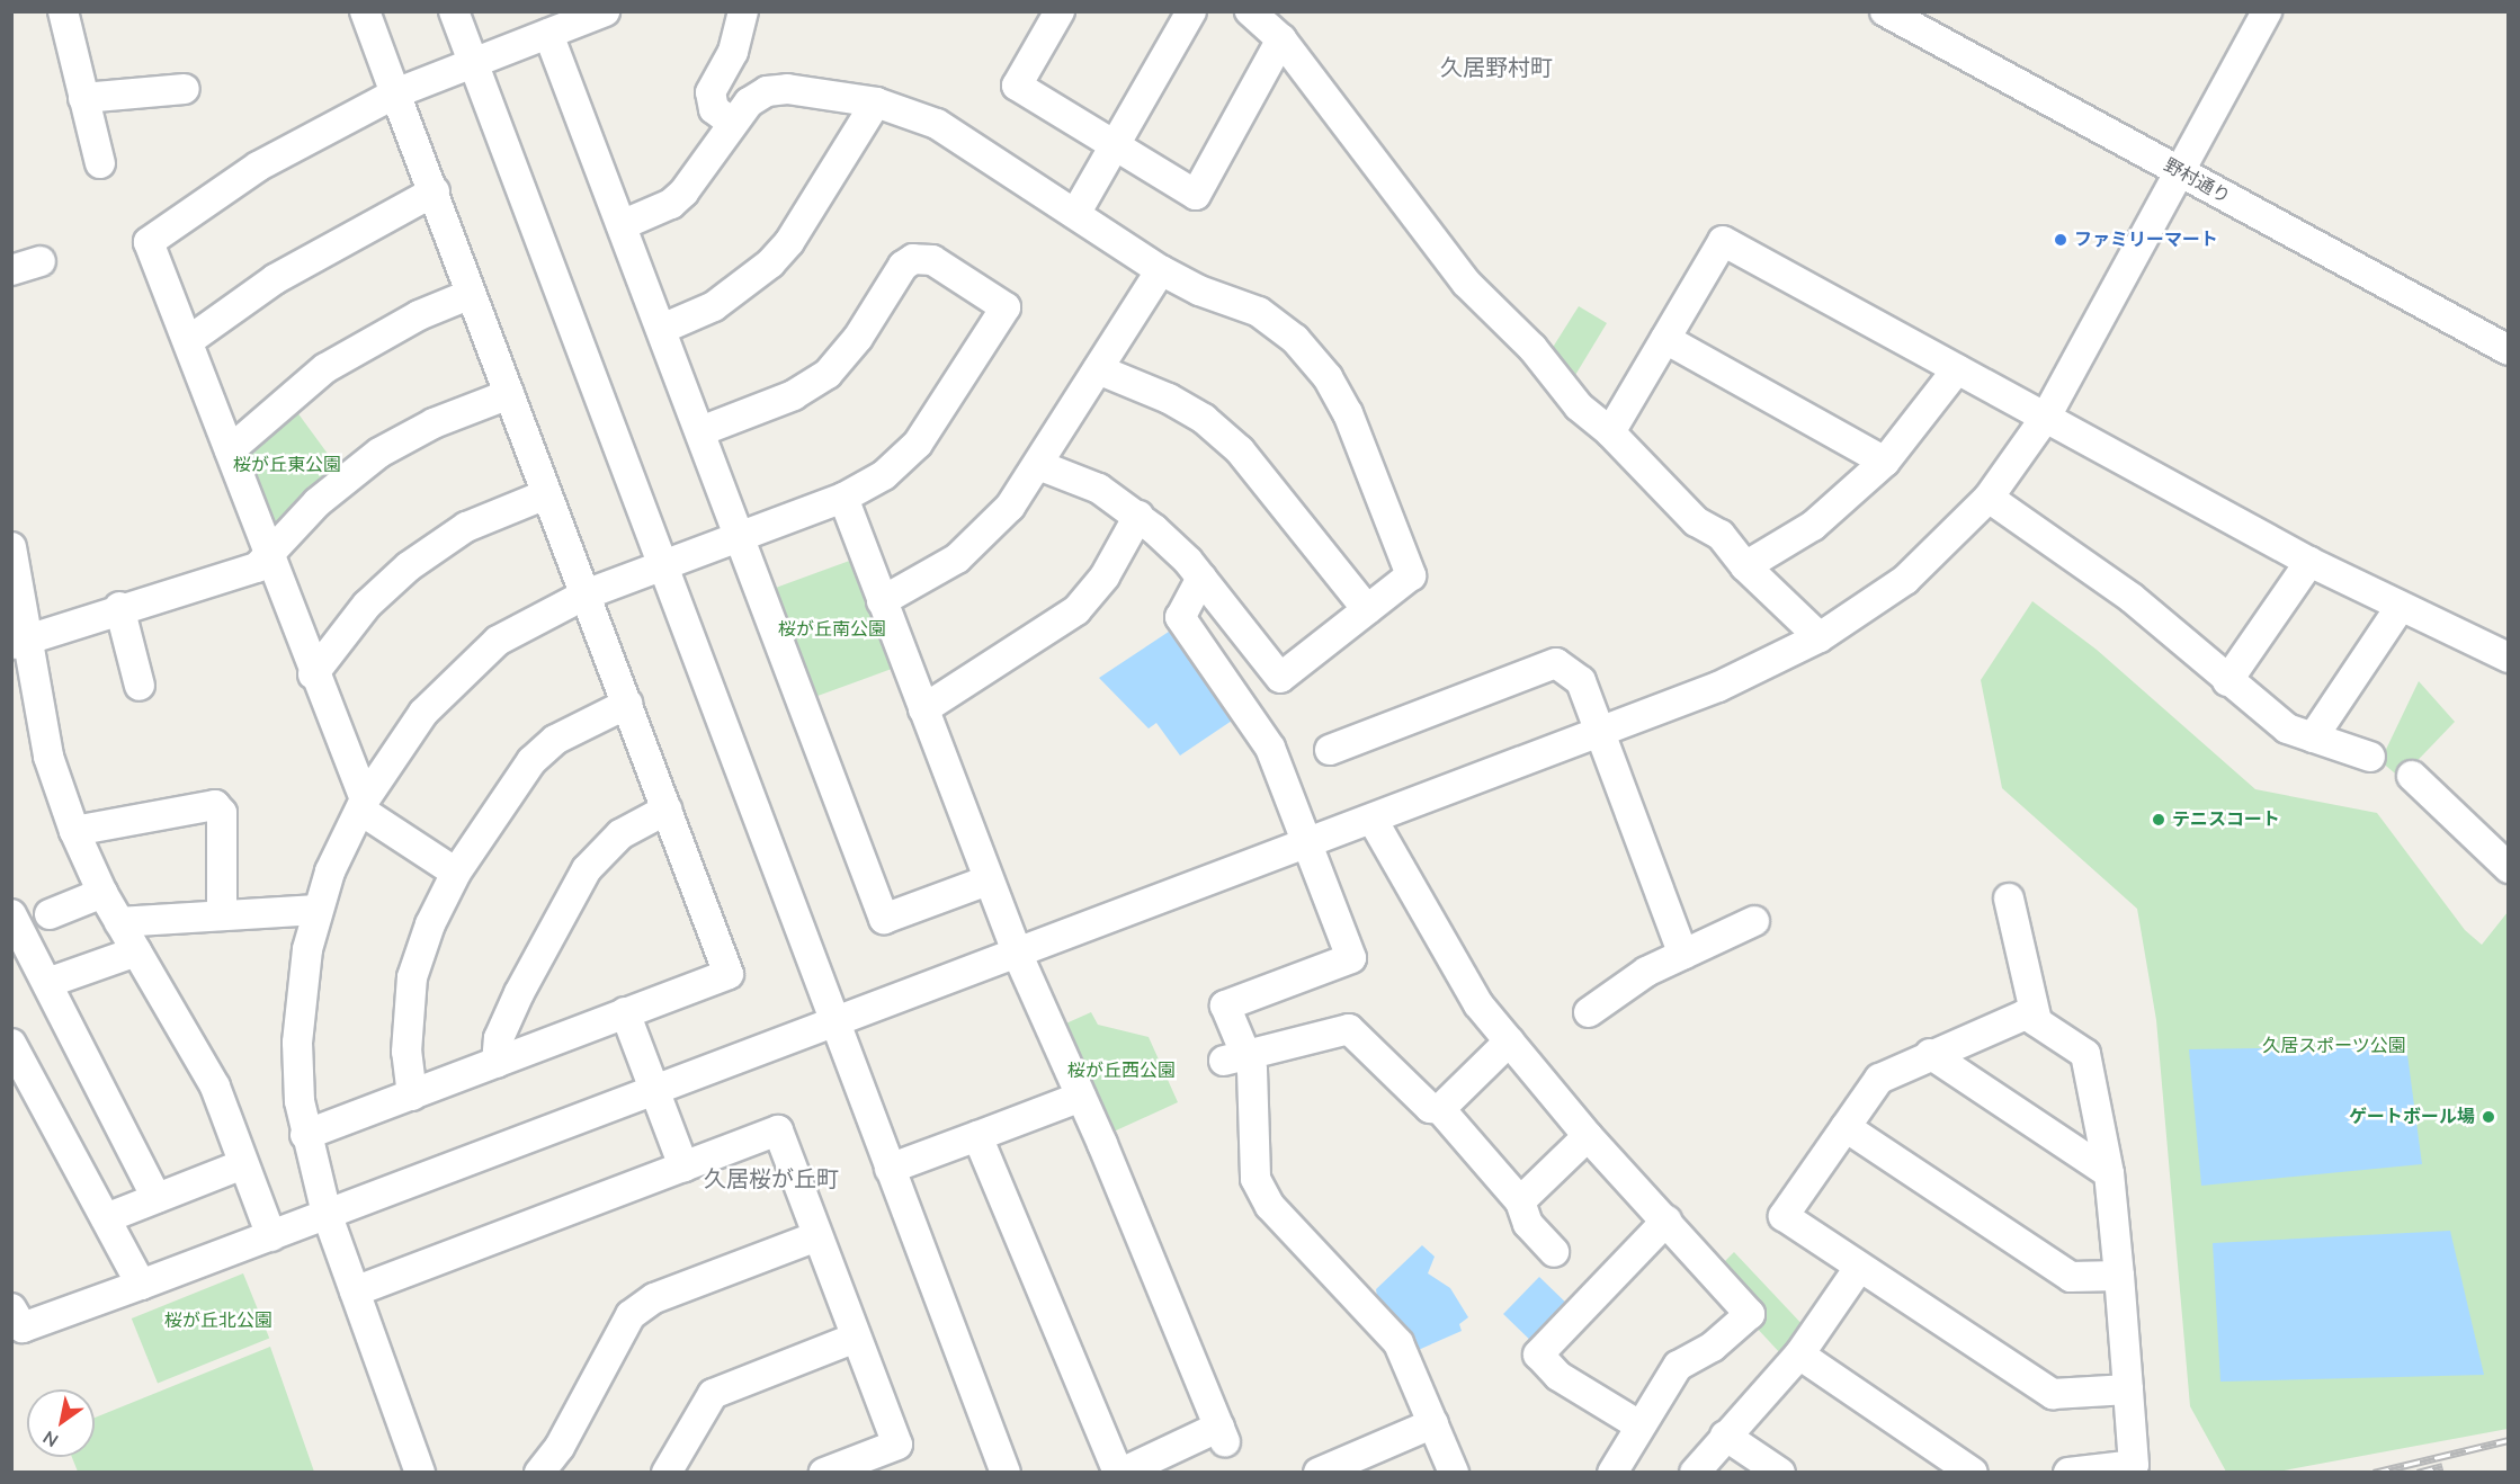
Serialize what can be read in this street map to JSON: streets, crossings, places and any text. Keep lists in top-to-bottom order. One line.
{"streets":{"street":["野村通り"]},"districts":["久居野村町","久居桜が丘町"],"parks":["桜が丘東公園","桜が丘南公園","久居スポーツ公園","桜が丘西公園","桜が丘北公園"],"places":["ファミリーマート","テニスコート","ゲートボール場"],"north":"bottom left"}
